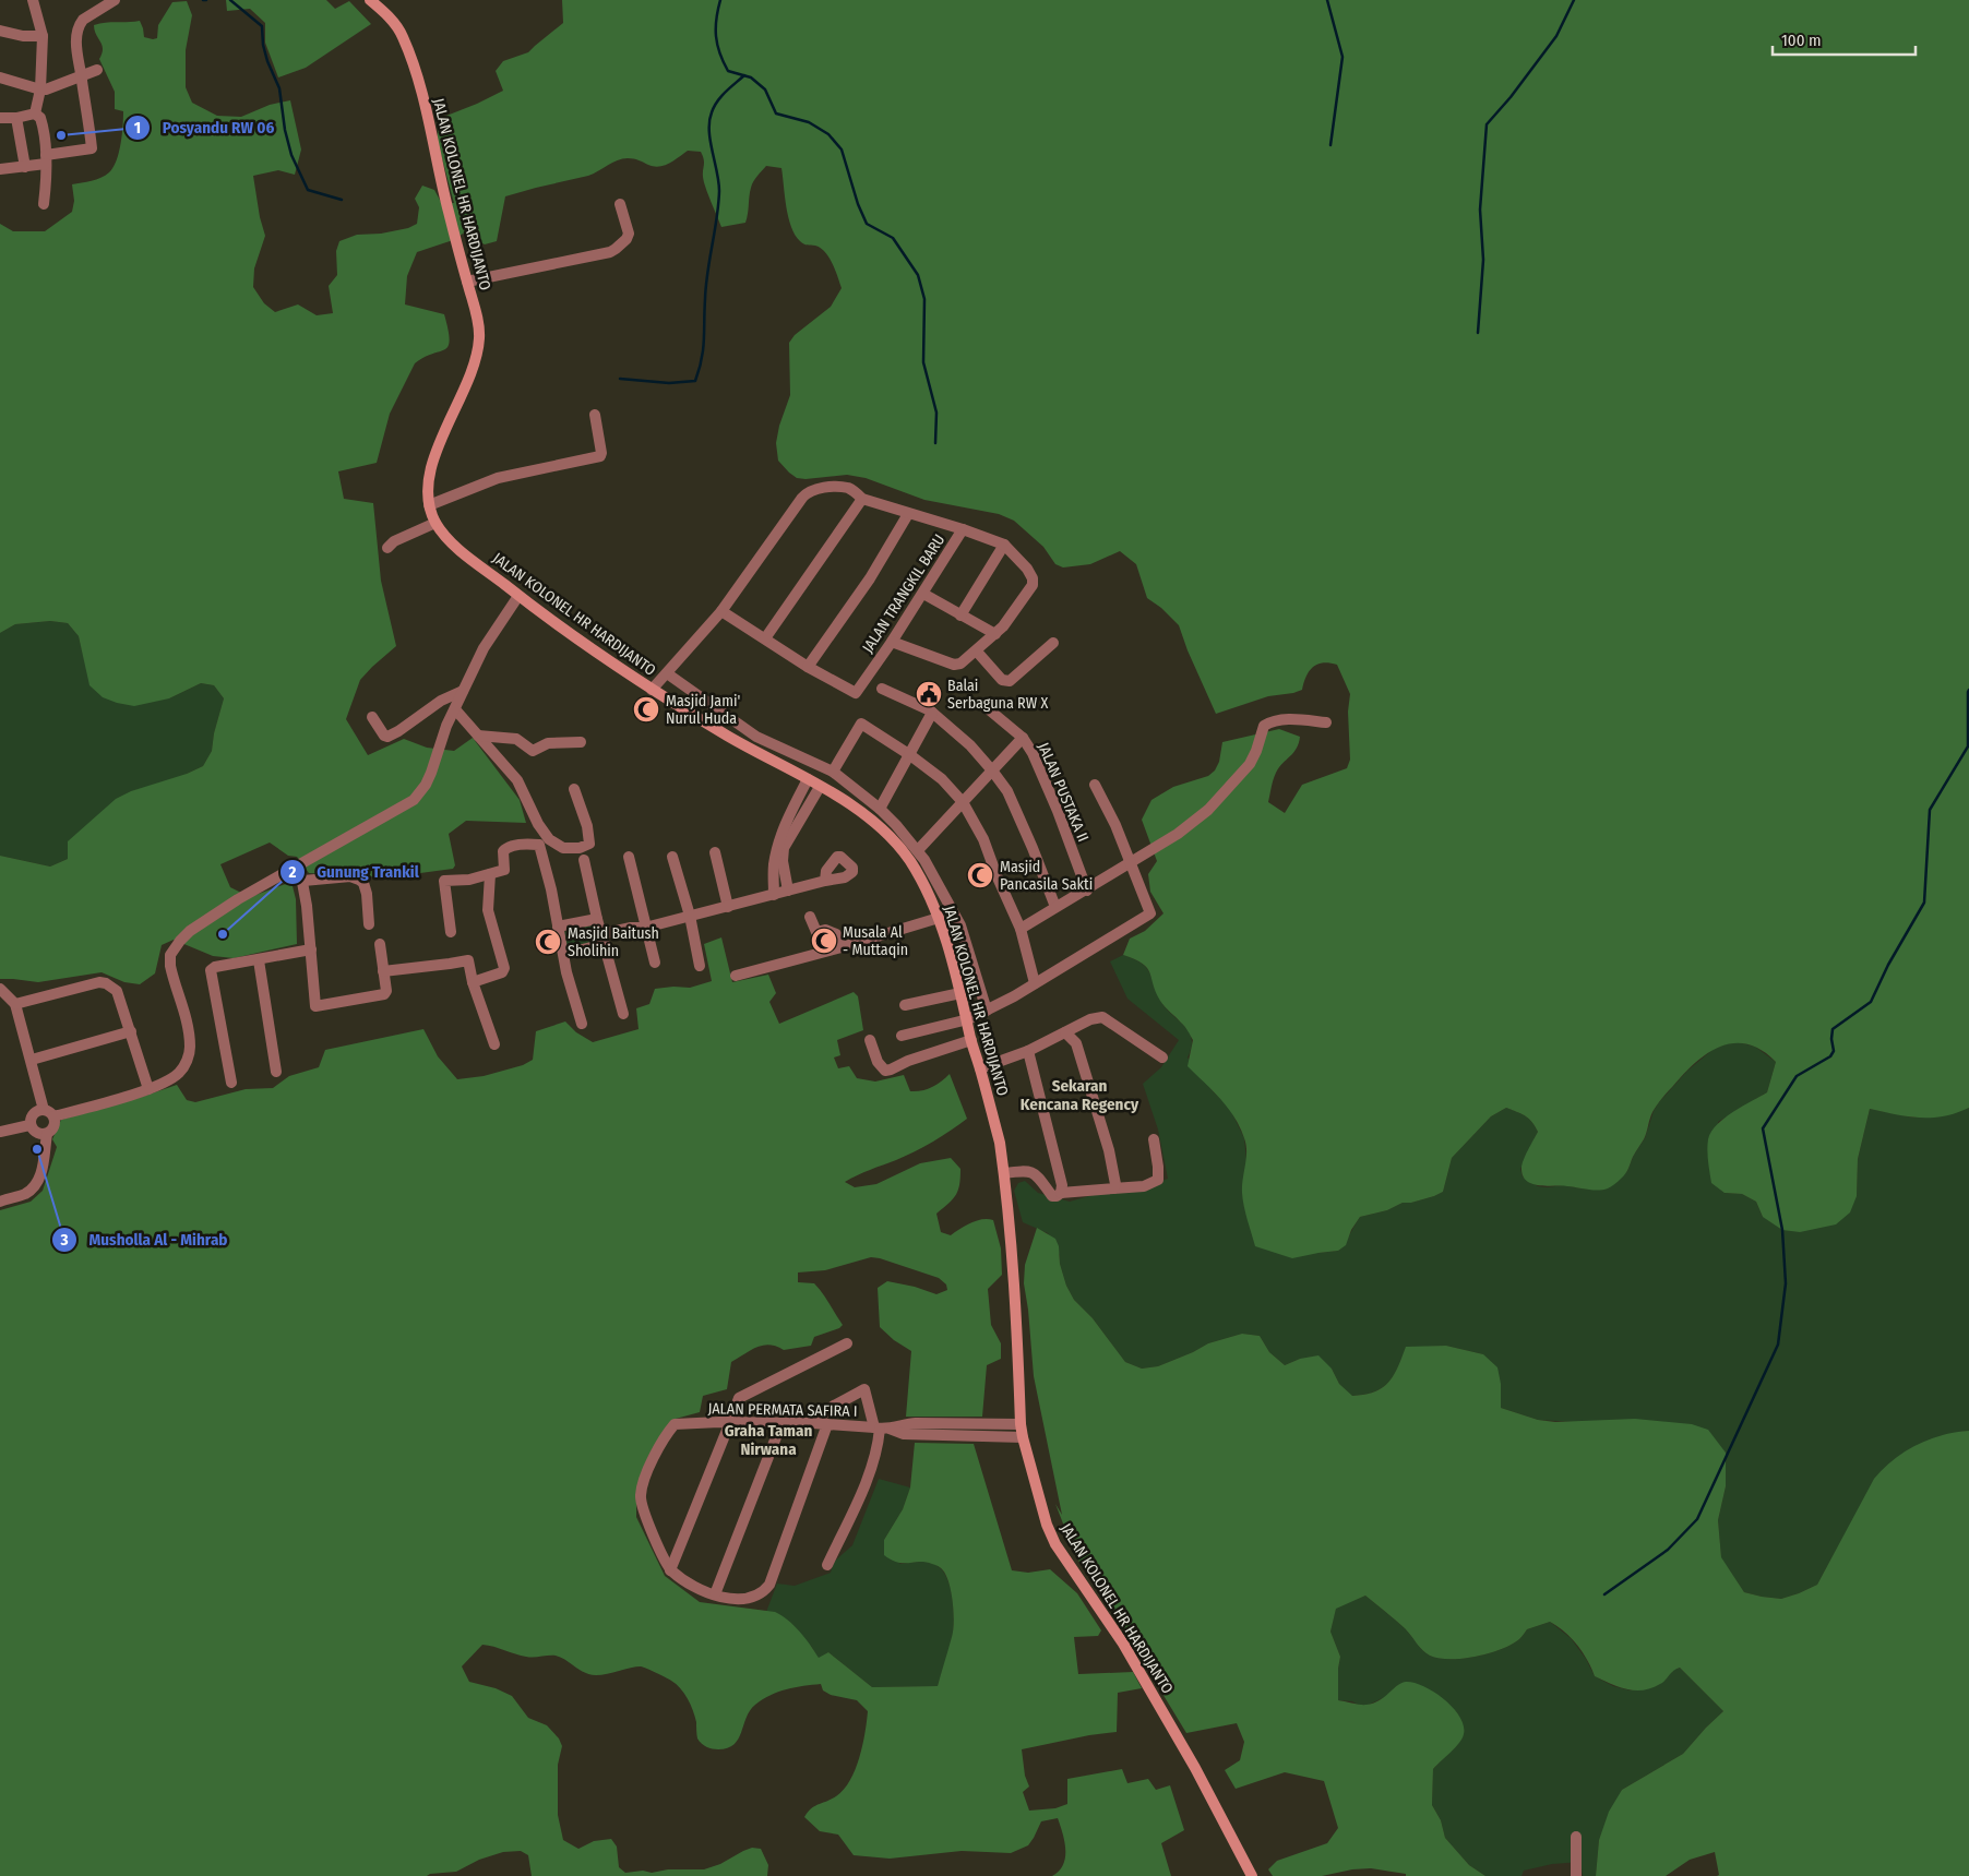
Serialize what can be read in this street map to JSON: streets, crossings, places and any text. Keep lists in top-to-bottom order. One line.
{"streets":{"main road":["JALAN KOLONEL HR HARDIJANTO"],"street":["JALAN TRANGKIL BARU","JALAN PUSTAKA II","JALAN PERMATA SAFIRA I"]},"crossings":[["JALAN KOLONEL HR HARDIJANTO","JALAN TRANGKIL BARU"],["JALAN KOLONEL HR HARDIJANTO","JALAN PERMATA SAFIRA I"]],"districts":["Sekaran Kencana Regency","Graha Taman Nirwana"],"places":{"other":["Posyandu RW 06","Gunung Trankil","Musholla Al - Mihrab"],"public building":["Balai Serbaguna RW X"],"mosque":["Masjid Jami' Nurul Huda","Masjid Pancasila Sakti","Musala Al - Muttaqin","Masjid Baitush Sholihin"]},"scale_bar":"100 m"}
